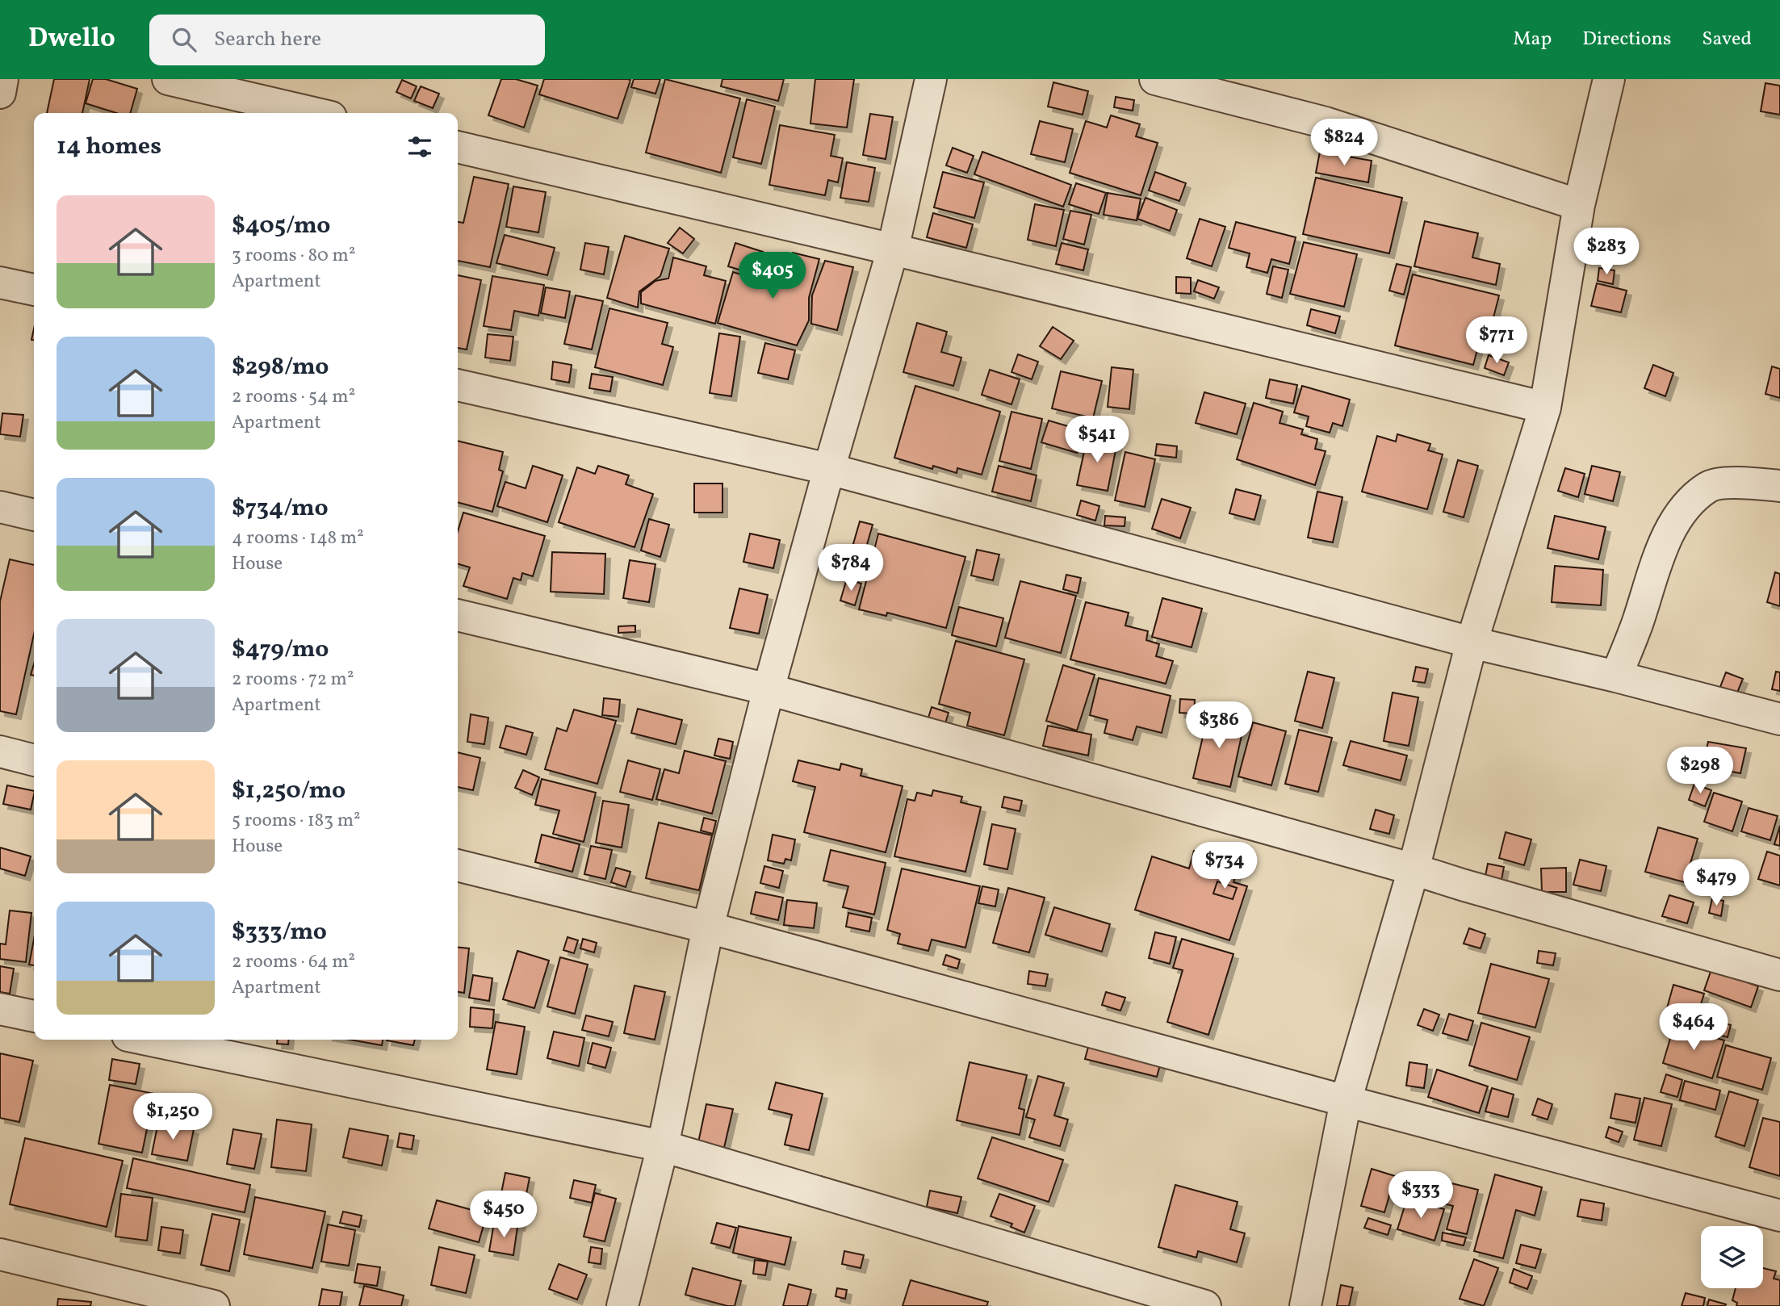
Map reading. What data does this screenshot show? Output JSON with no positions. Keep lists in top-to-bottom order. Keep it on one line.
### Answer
{"page":{"header":"Dwello","search":"Search here","nav":["Map","Directions","Saved"],"heading":"14 homes","price":["$824","$283","$405","$771","$541","$784","$386","$298","$734","$479","$464","$1,250","$333","$450"],"list":[{"name":"$405/mo","note":"3 rooms · 80 m² · Apartment"},{"name":"$298/mo","note":"2 rooms · 54 m² · Apartment"},{"name":"$734/mo","note":"4 rooms · 148 m² · House"},{"name":"$479/mo","note":"2 rooms · 72 m² · Apartment"},{"name":"$1,250/mo","note":"5 rooms · 183 m² · House"},{"name":"$333/mo","note":"2 rooms · 64 m² · Apartment"}]}}
